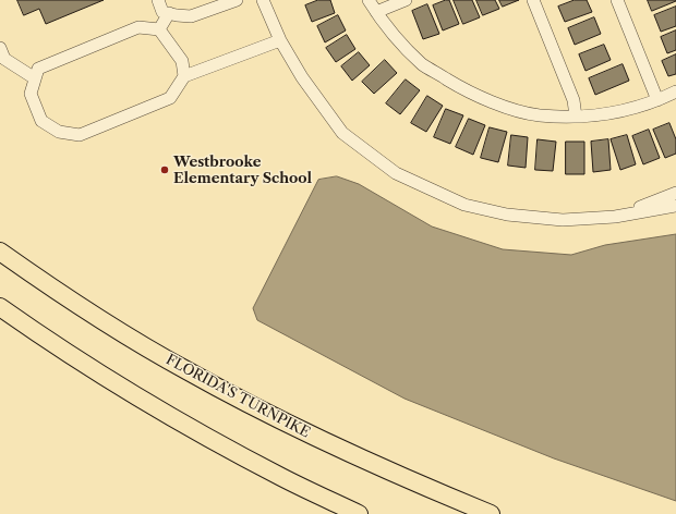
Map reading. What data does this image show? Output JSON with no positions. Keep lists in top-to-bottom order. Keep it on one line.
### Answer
{"streets":{"highway":["FLORIDA'S TURNPIKE"]},"places":["Westbrooke Elementary School"]}
